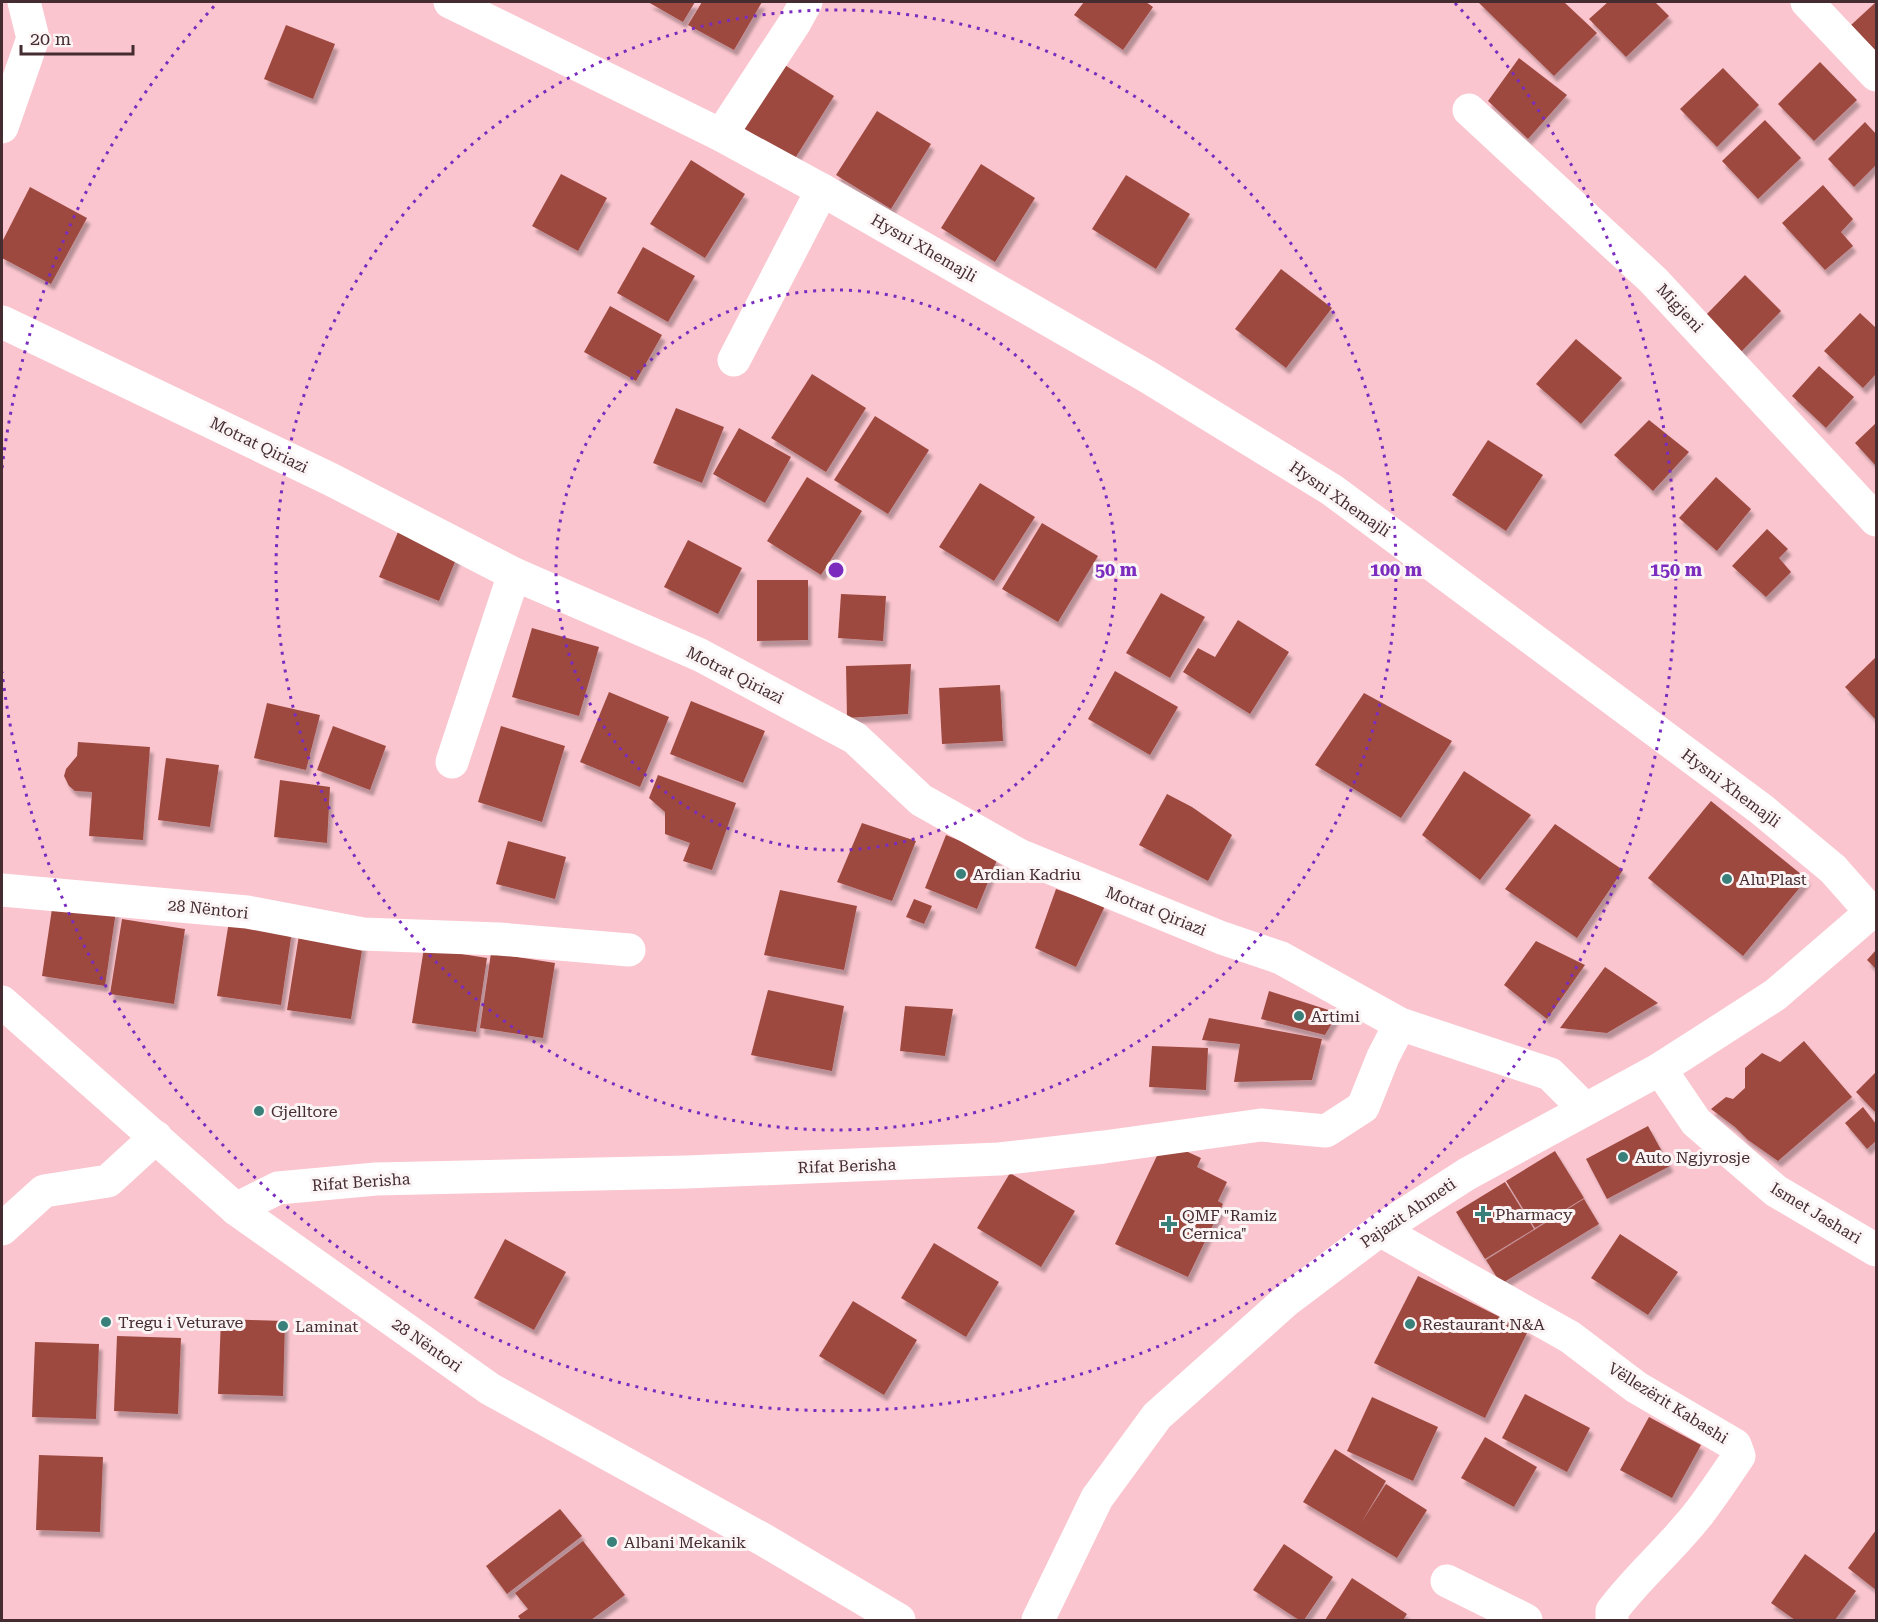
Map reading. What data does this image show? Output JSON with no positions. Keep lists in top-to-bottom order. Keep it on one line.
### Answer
{"streets":{"street":["Hysni Xhemajli","Migjeni","Motrat Qiriazi","28 Nëntori","Rifat Berisha","Pajazit Ahmeti","Ismet Jashari","Vëllezërit Kabashi"]},"crossings":[["Hysni Xhemajli","Pajazit Ahmeti"],["Motrat Qiriazi","Rifat Berisha"],["Motrat Qiriazi","Pajazit Ahmeti"],["28 Nëntori","Rifat Berisha"],["Pajazit Ahmeti","Ismet Jashari"],["Pajazit Ahmeti","Vëllezërit Kabashi"]],"places":{"other":["Ardian Kadriu","Alu Plast","Artimi","Gjelltore","Auto Ngjyrosje","Tregu i Veturave","Restaurant N&A","Laminat","Albani Mekanik"],"health":["Pharmacy","QMF \"Ramiz Cernica\""]},"scale_bar":"20 m","rings":["50 m","100 m","150 m"]}
